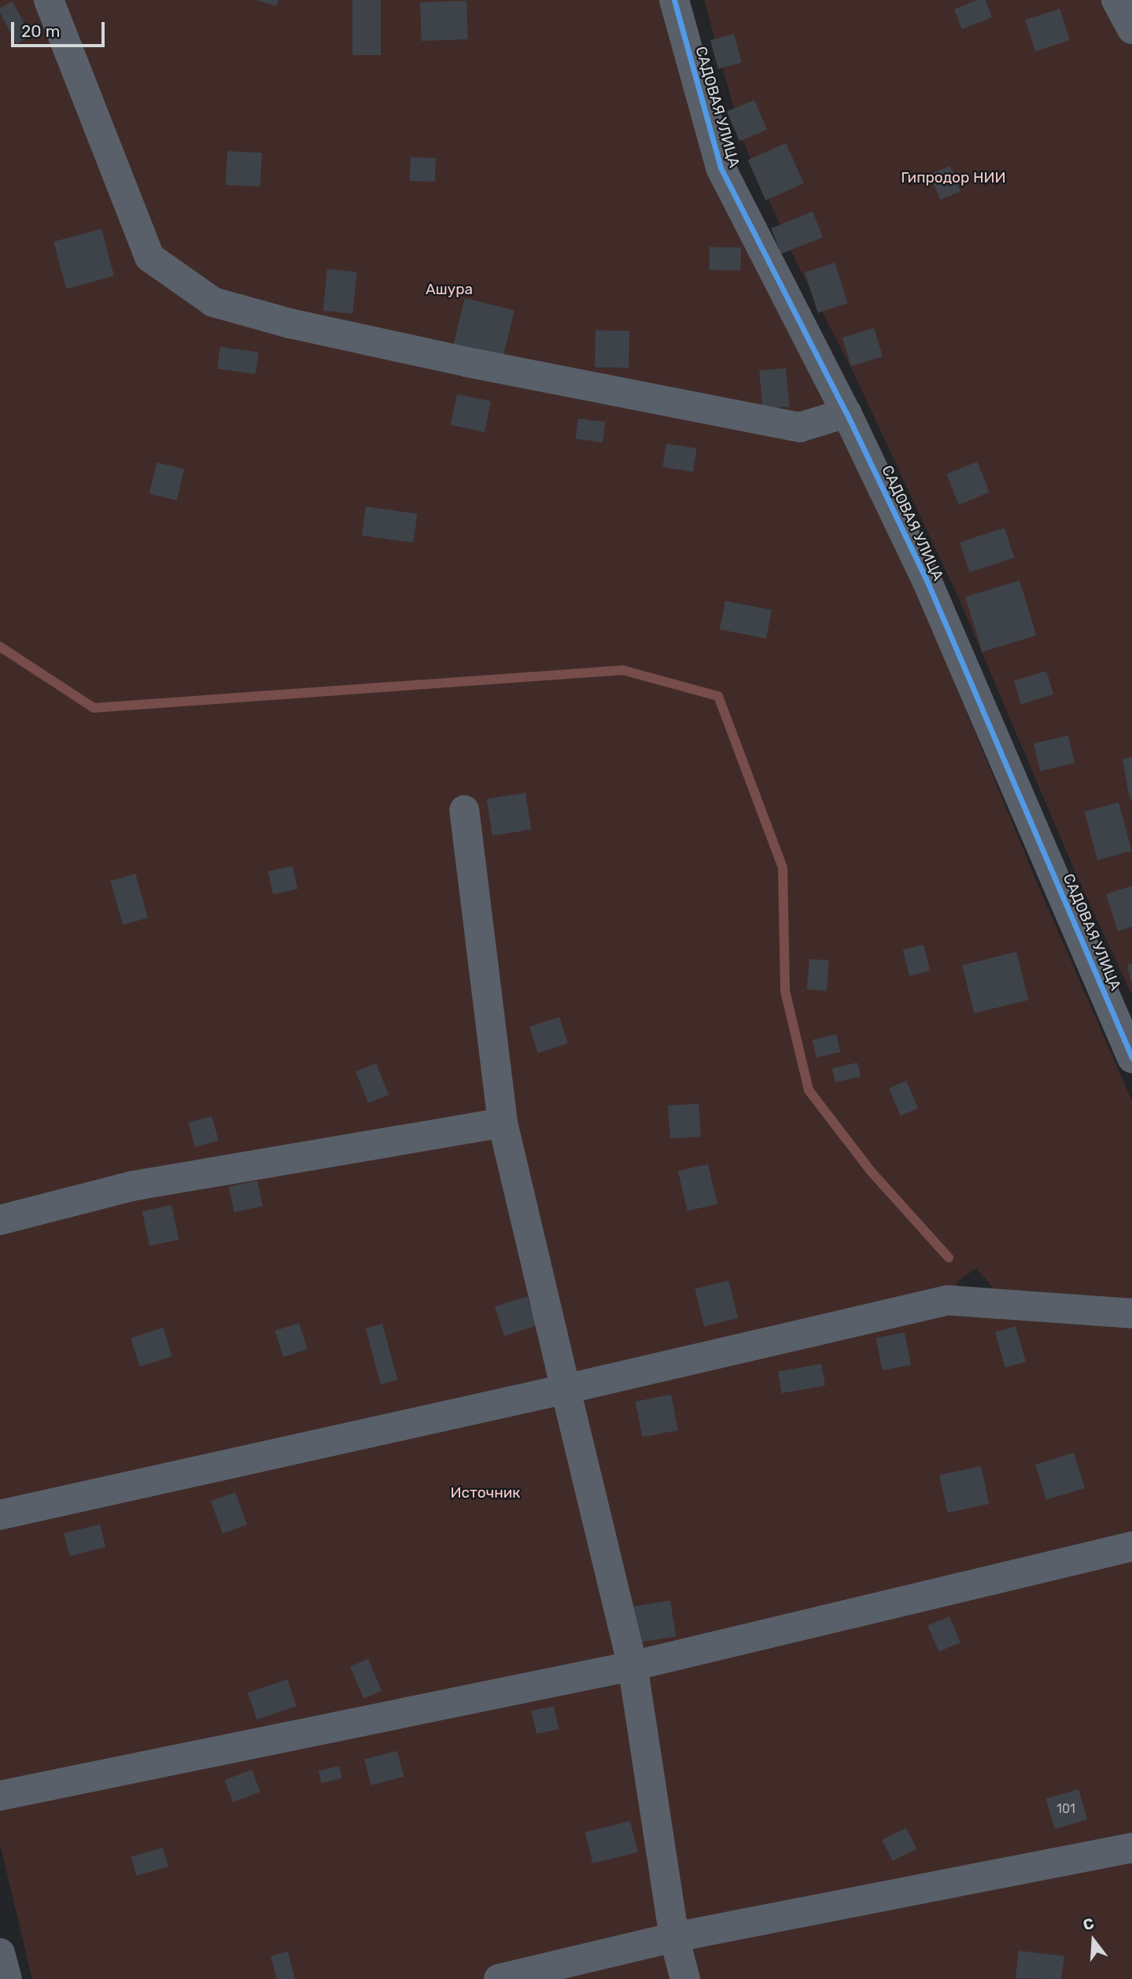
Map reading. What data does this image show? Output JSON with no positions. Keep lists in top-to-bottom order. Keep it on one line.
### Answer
{"streets":{"street":["САДОВАЯ УЛИЦА"]},"parks":["Гипродор НИИ","Ашура","Источник"],"house_numbers":["101"],"scale_bar":"20 m","north":"top"}
